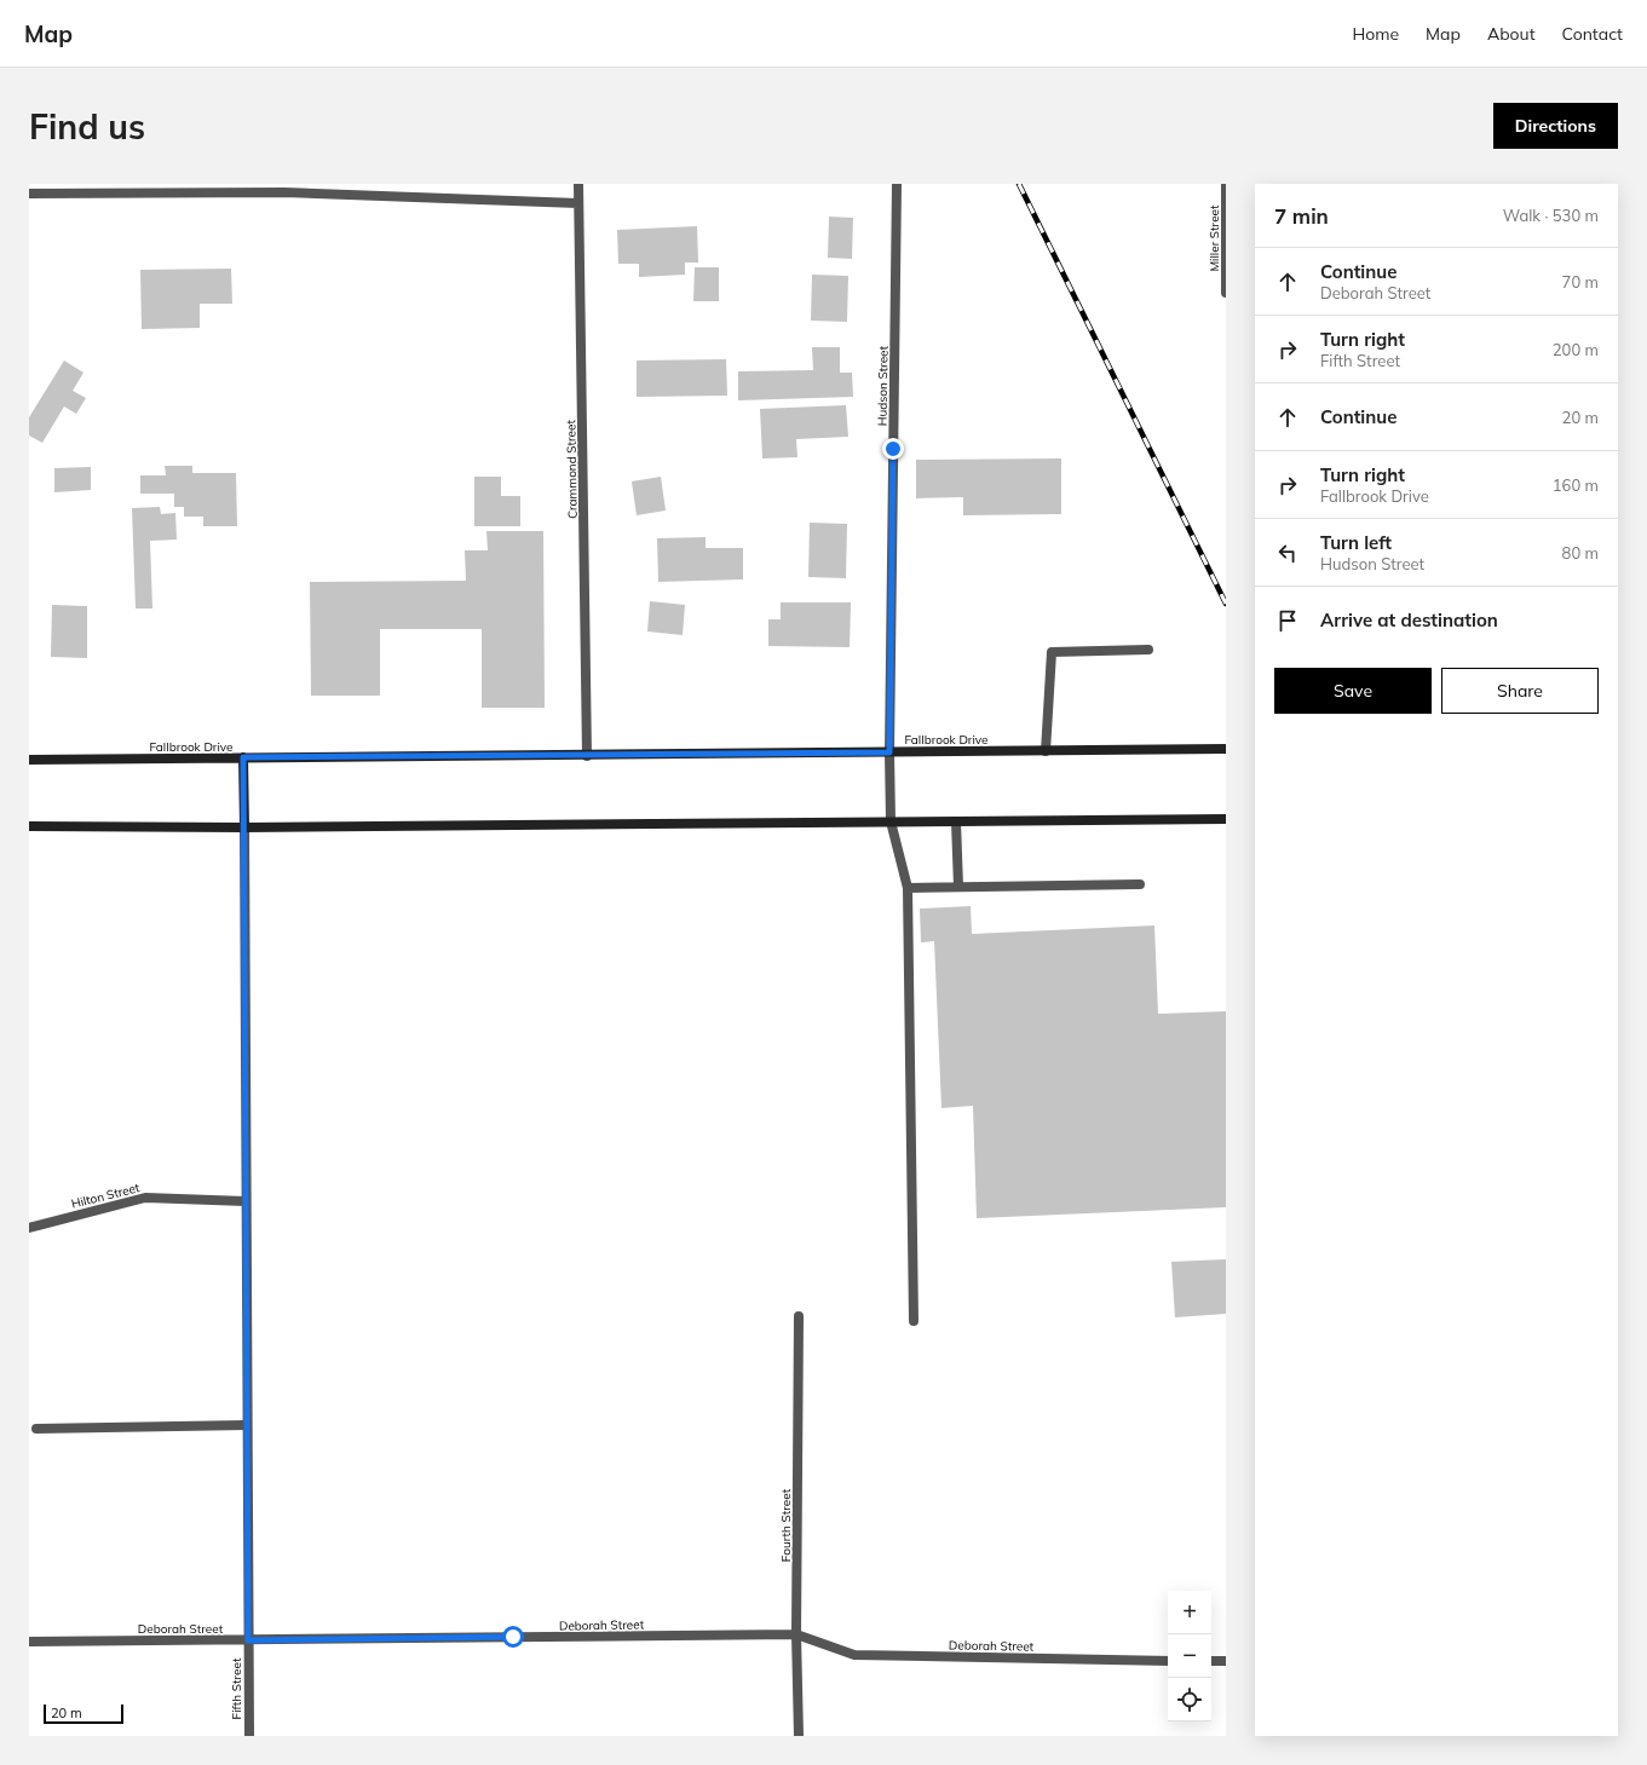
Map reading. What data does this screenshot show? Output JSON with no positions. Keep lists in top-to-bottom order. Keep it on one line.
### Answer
{"streets":{"main road":["Fallbrook Drive"],"street":["Miller Street","Hudson Street","Crammond Street","Hilton Street","Fourth Street","Deborah Street","Fifth Street"]},"crossings":[["Hudson Street","Fallbrook Drive"],["Crammond Street","Fallbrook Drive"],["Hilton Street","Fifth Street"],["Fourth Street","Deborah Street"],["Deborah Street","Fifth Street"]],"scale_bar":"20 m","page":{"header":"Map","nav":["Home","Map","About","Contact"],"buttons":["Directions",["Save","Share"]],"title":"Find us","heading":["7 min","Walk · 530 m"],"list":[["Continue","Deborah Street","70 m"],["Turn right","Fifth Street","200 m"],["Continue","20 m"],["Turn right","Fallbrook Drive","160 m"],["Turn left","Hudson Street","80 m"],"Arrive at destination"],"map_buttons":["+","−"],"scale":"20 m"}}
